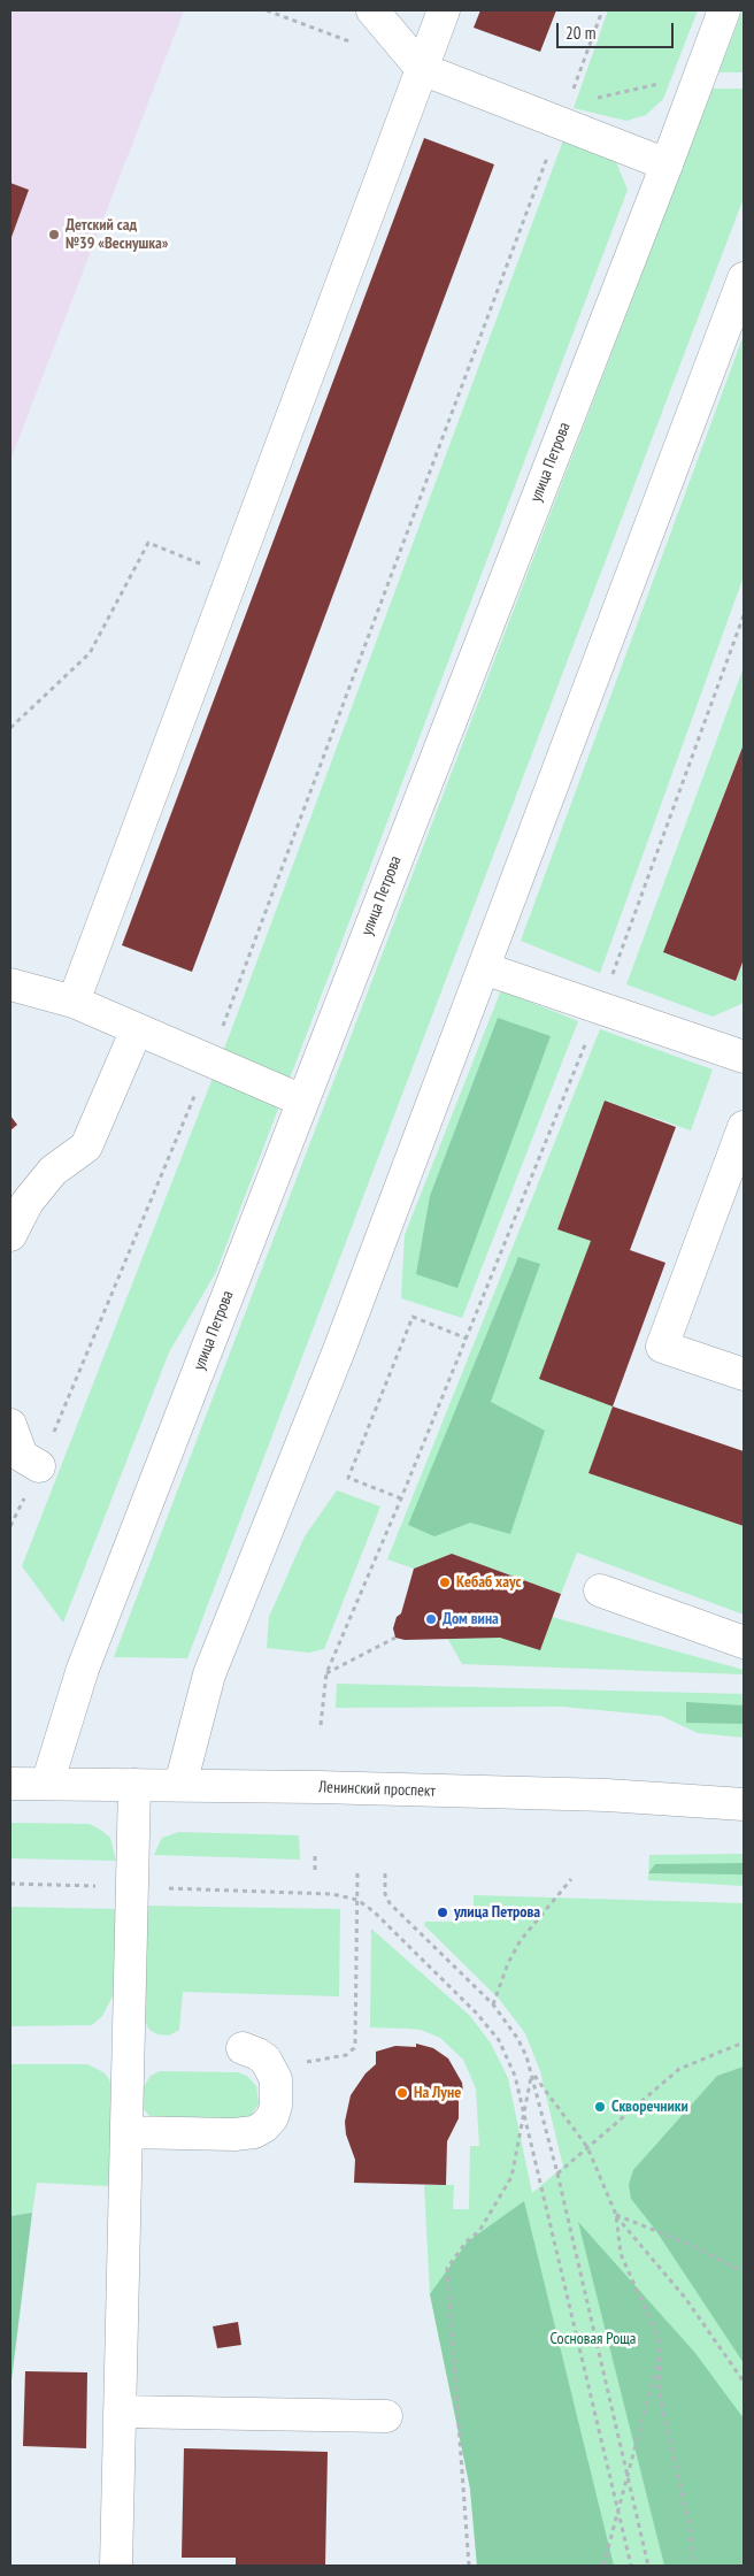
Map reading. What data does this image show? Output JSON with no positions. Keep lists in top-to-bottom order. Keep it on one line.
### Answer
{"streets":{"main road":["улица Петрова","Ленинский проспект"]},"crossings":[["улица Петрова","Ленинский проспект"]],"parks":["Сосновая Роща"],"places":["Детский сад №39 «Веснушка»","Кебаб хаус","Дом вина","улица Петрова","На Луне","Скворечники"],"scale_bar":"20 m"}
